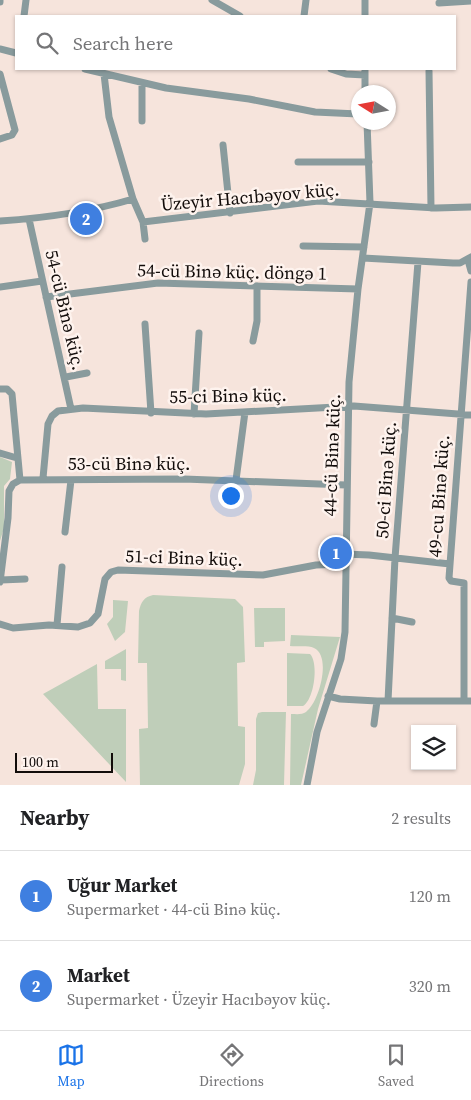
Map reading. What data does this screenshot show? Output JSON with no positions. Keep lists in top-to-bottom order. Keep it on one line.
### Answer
{"streets":{"street":["Üzeyir Hacıbəyov küç.","54-cü Binə küç. döngə 1","54-cü Binə küç.","55-ci Binə küç.","44-cü Binə küç.","53-cü Binə küç.","50-ci Binə küç.","49-cu Binə küç.","51-ci Binə küç."]},"crossings":[["Üzeyir Hacıbəyov küç.","44-cü Binə küç."],["54-cü Binə küç. döngə 1","54-cü Binə küç."],["54-cü Binə küç. döngə 1","44-cü Binə küç."],["54-cü Binə küç.","55-ci Binə küç."],["55-ci Binə küç.","44-cü Binə küç."],["55-ci Binə küç.","53-cü Binə küç."],["55-ci Binə küç.","50-ci Binə küç."],["55-ci Binə küç.","49-cu Binə küç."],["44-cü Binə küç.","53-cü Binə küç."],["44-cü Binə küç.","51-ci Binə küç."]],"scale_bar":"100 m","north":"left","page":{"search":"Search here","pins":["2","1"],"scale":"100 m","heading":["Nearby","2 results"],"list":[{"mark":"1","name":"Uğur Market","note":"Supermarket · 44-cü Binə küç.","value":"120 m"},{"mark":"2","name":"Market","note":"Supermarket · Üzeyir Hacıbəyov küç.","value":"320 m"}],"nav":["Map","Directions","Saved"]}}
